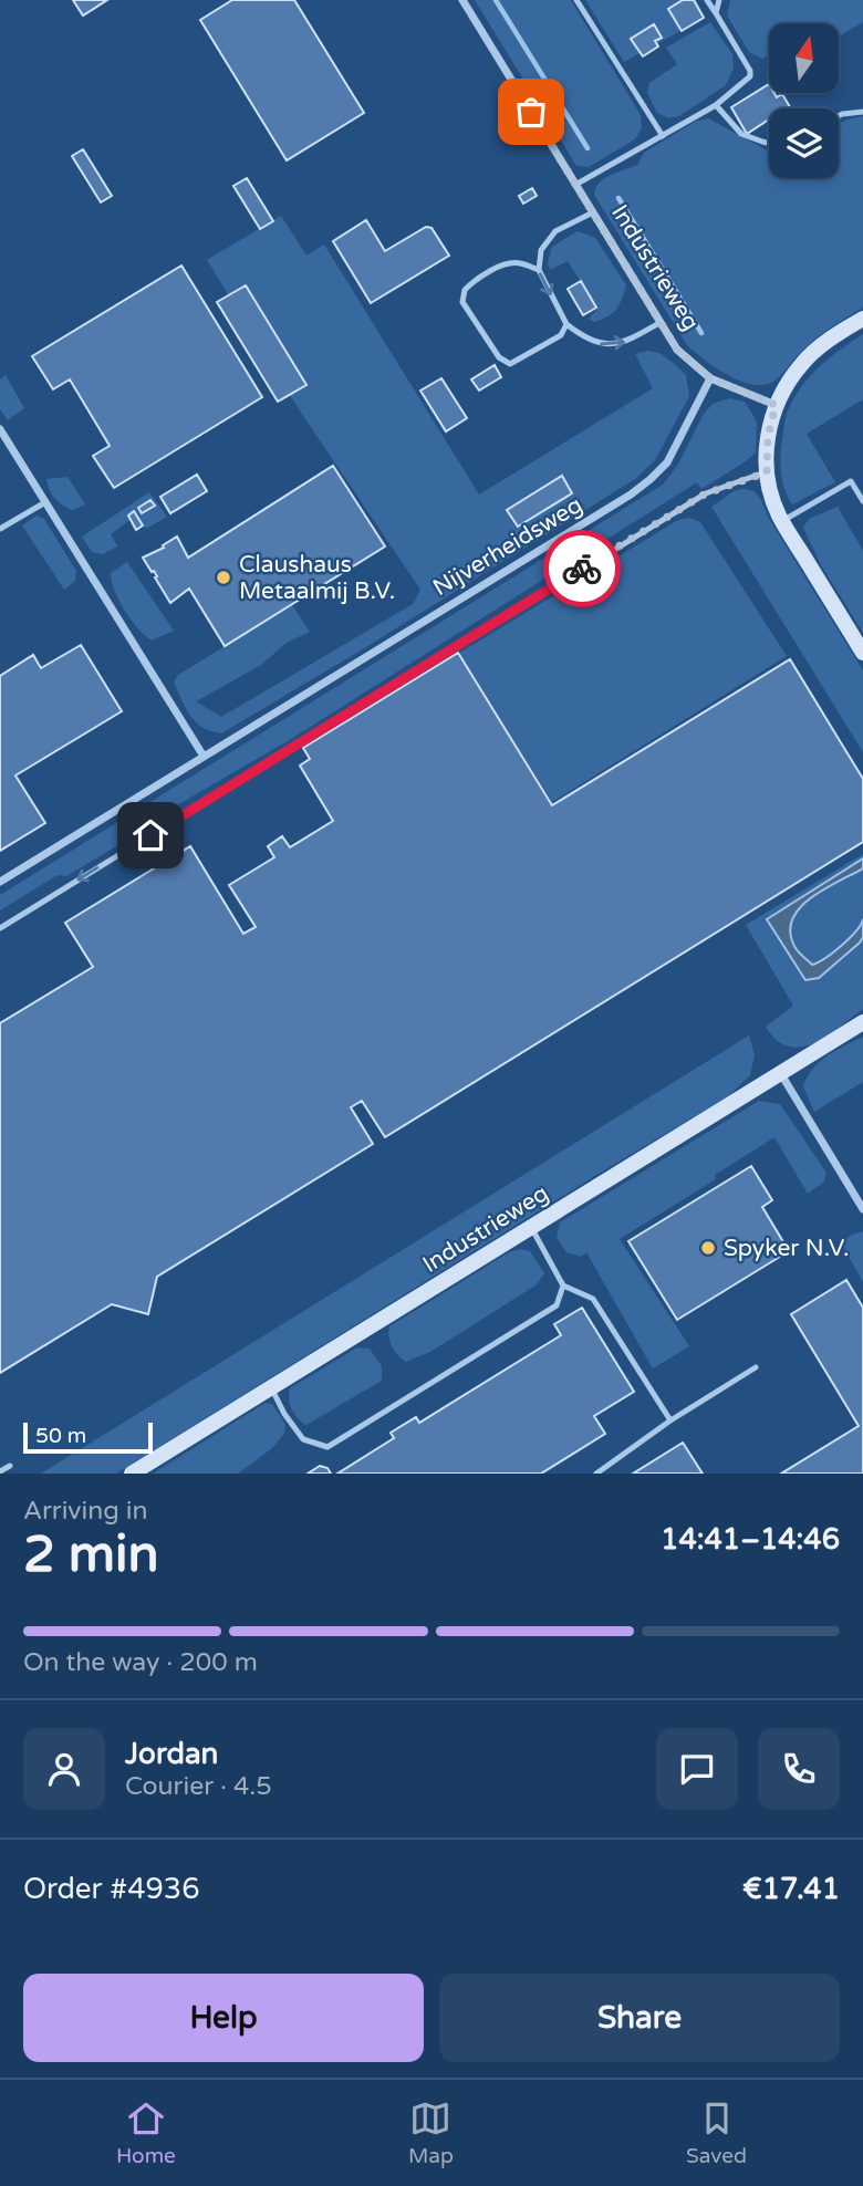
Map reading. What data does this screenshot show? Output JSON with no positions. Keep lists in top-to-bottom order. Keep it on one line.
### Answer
{"streets":{"street":["Industrieweg","Nijverheidsweg"]},"crossings":[["Industrieweg","Nijverheidsweg"]],"places":["Claushaus Metaalmij B.V.","Spyker N.V."],"scale_bar":"50 m","north":"top","page":{"scale":"50 m","heading":["2 min","Arriving in","14:41–14:46"],"panel":["Jordan","Courier · 4.5","Order #4936","€17.41"],"bar":"On the way · 200 m","buttons":["Help","Share"],"tabs":["Home","Map","Saved"]}}
